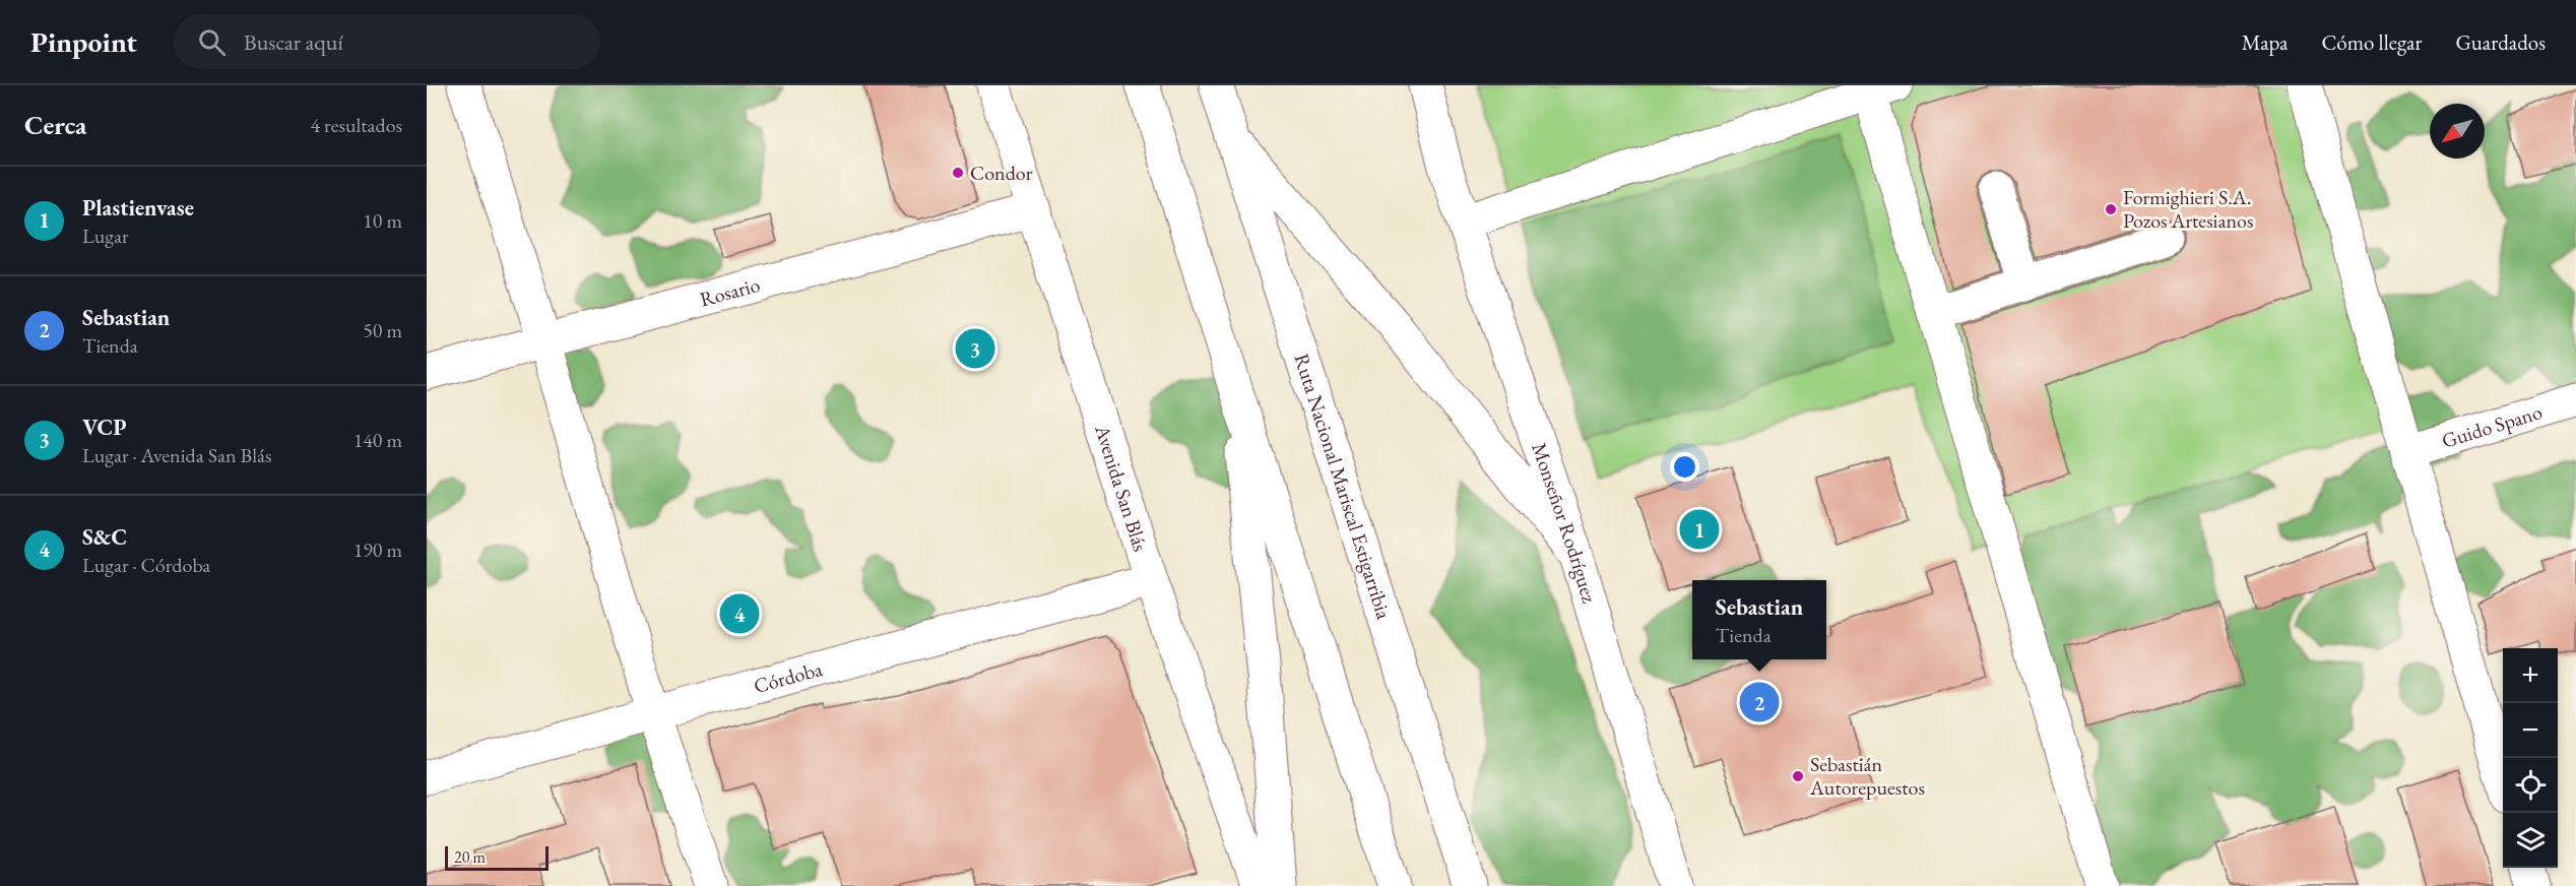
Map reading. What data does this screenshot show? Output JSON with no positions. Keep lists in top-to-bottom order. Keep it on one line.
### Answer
{"streets":{"main road":["Rosario","Guido Spano","Ruta Nacional Mariscal Estigarribia","Avenida San Blás","Monseñor Rodríguez","Córdoba"]},"crossings":[["Rosario","Avenida San Blás"],["Avenida San Blás","Córdoba"]],"places":["Condor","Formighieri S.A. Pozos Artesianos","Sebastián Autorepuestos"],"scale_bar":"20 m","north":"bottom left","page":{"header":"Pinpoint","search":"Buscar aquí","nav":["Mapa","Cómo llegar","Guardados"],"heading":["Cerca","4 resultados"],"list":[{"mark":"1","name":"Plastienvase","note":"Lugar","value":"10 m"},{"mark":"2","name":"Sebastian","note":"Tienda","value":"50 m"},{"mark":"3","name":"VCP","note":"Lugar · Avenida San Blás","value":"140 m"},{"mark":"4","name":"S&C","note":"Lugar · Córdoba","value":"190 m"}],"pins":["3","1","4","2"],"popup":["Sebastian","Tienda"],"map_buttons":["+","−"],"scale":"20 m"}}
